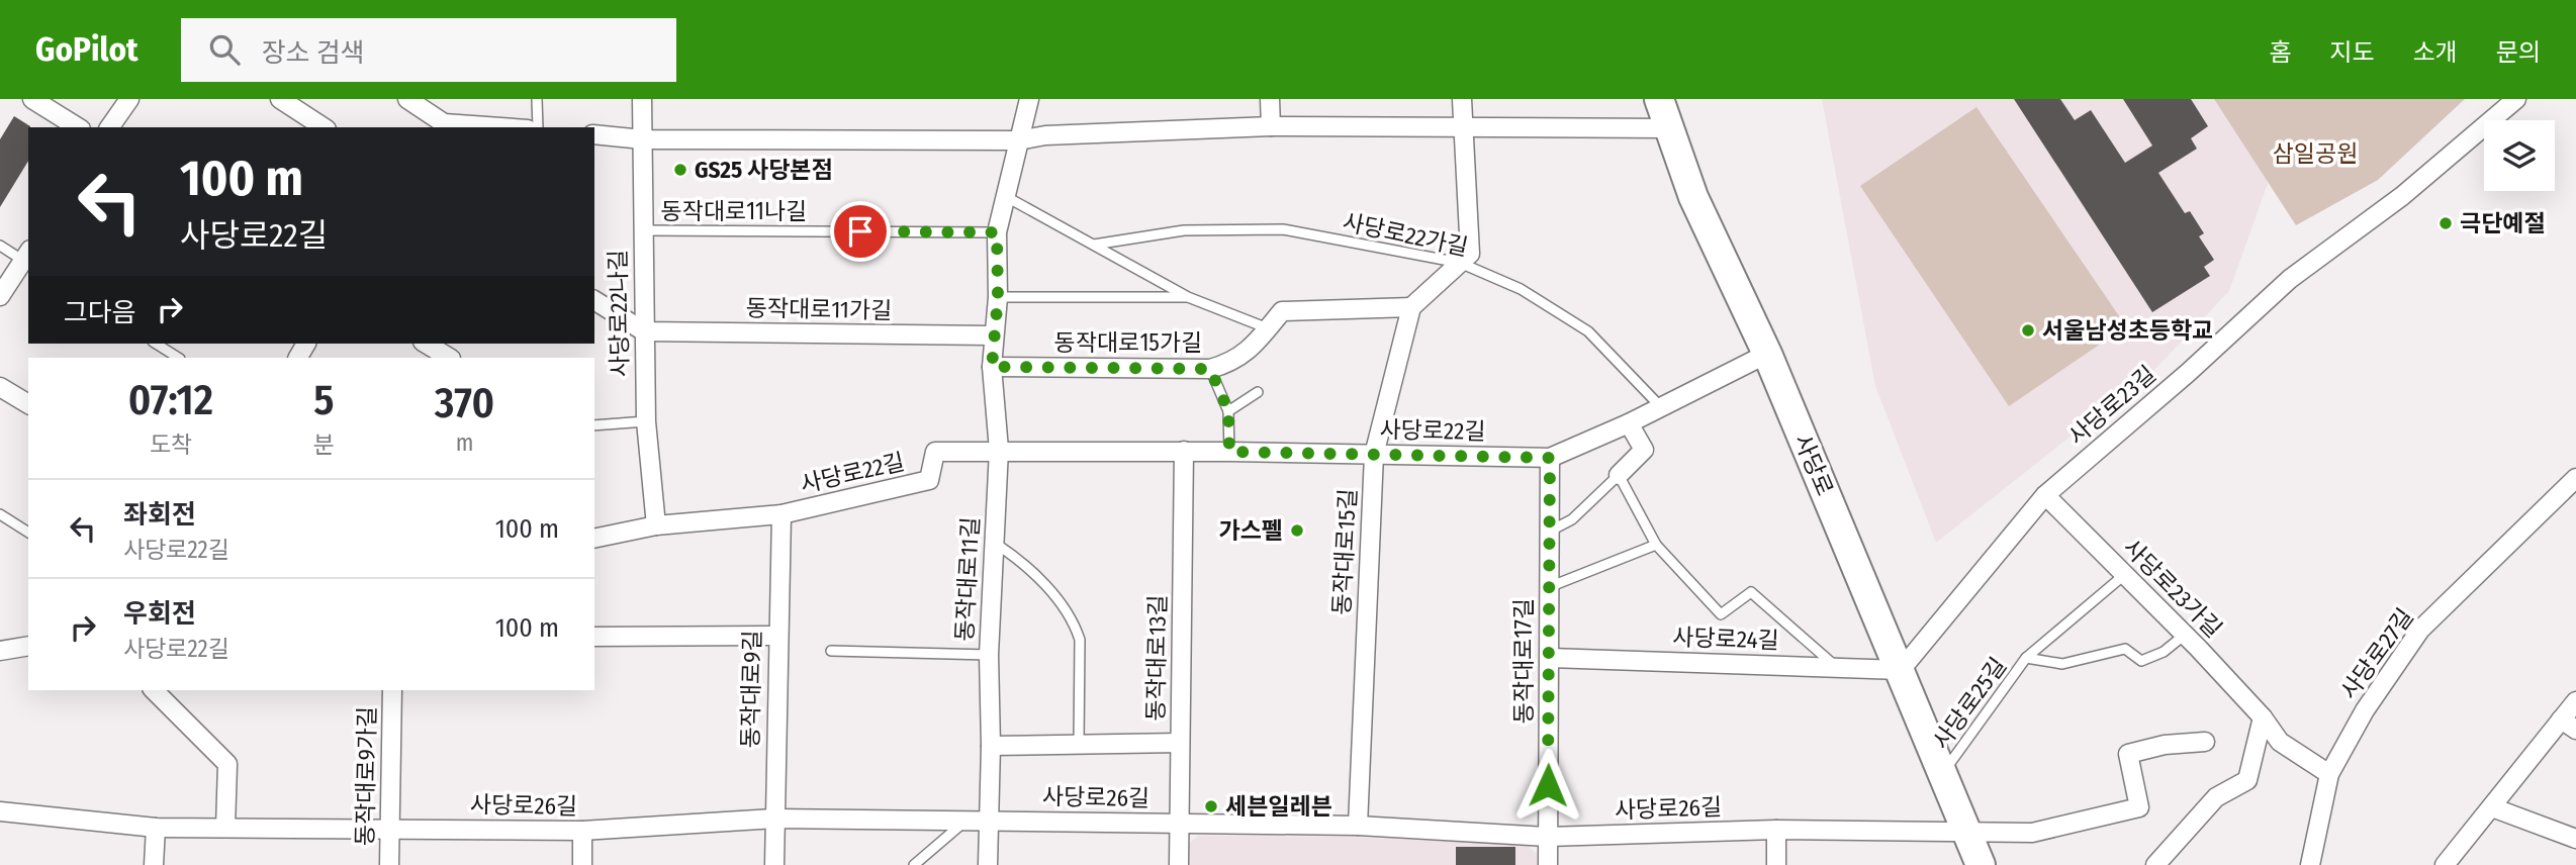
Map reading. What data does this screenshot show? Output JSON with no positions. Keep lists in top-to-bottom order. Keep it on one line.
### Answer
{"streets":{"main road":["사당로"],"street":["동작대로11가길","사당로22나길","동작대로15가길","사당로23길","사당로22길","동작대로15길","동작대로11길","사당로23가길","사당로24길","사당로27길","동작대로13길","동작대로17길","동작대로9길","동작대로9가길","사당로26길"],"lane":["동작대로11나길","사당로22가길","사당로25길"]},"crossings":[["동작대로11나길","사당로22나길"],["동작대로11나길","동작대로11길"],["사당로22가길","사당로22길"],["동작대로11가길","사당로22나길"],["동작대로11가길","동작대로11길"],["사당로22나길","사당로22길"],["동작대로15가길","동작대로15길"],["동작대로15가길","동작대로11길"],["사당로23길","사당로"],["사당로23길","사당로23가길"],["사당로23길","사당로24길"],["사당로22길","사당로"],["사당로22길","동작대로15길"],["사당로22길","동작대로11길"],["사당로22길","동작대로13길"],["사당로22길","동작대로17길"],["사당로22길","동작대로9길"],["사당로","사당로24길"],["사당로","사당로25길"],["사당로","사당로26길"],["동작대로15길","사당로26길"],["동작대로11길","사당로26길"],["사당로23가길","사당로27길"],["사당로23가길","사당로25길"],["사당로24길","동작대로17길"],["동작대로13길","사당로26길"],["동작대로17길","사당로26길"],["동작대로9길","사당로26길"],["동작대로9가길","사당로26길"]],"parks":["삼일공원"],"places":["GS25 사당본점","극단예절","서울남성초등학교","가스펠","세븐일레븐"],"page":{"header":"GoPilot","search":"장소 검색","nav":["홈","지도","소개","문의"],"turn":["100 m","사당로22길"],"then":"그다음","eta":["07:12","도착","5","분","370","m"],"list":[{"name":"좌회전","note":"사당로22길","value":"100 m"},{"name":"우회전","note":"사당로22길","value":"100 m"}]}}
